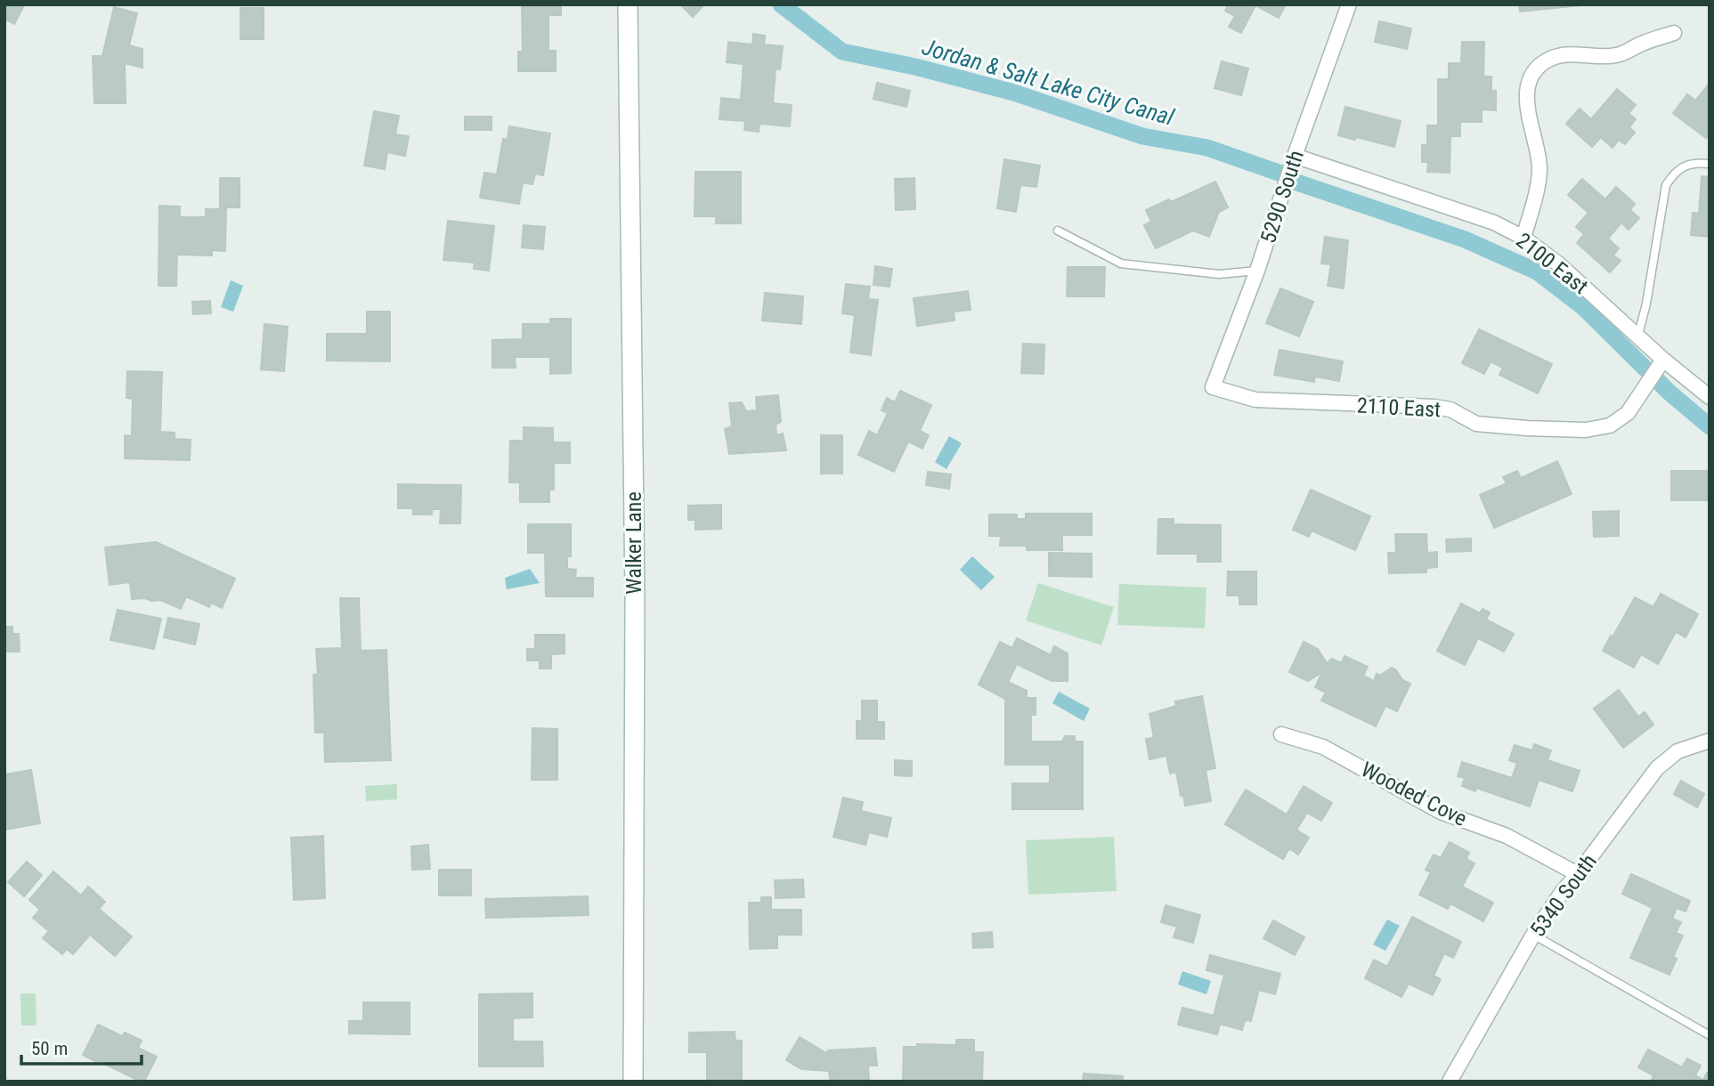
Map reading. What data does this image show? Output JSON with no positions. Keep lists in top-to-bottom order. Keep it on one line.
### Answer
{"streets":{"street":["5290 South","2100 East","2110 East","Walker Lane","Wooded Cove","5340 South"]},"crossings":[["5290 South","2100 East"],["5290 South","2110 East"],["2100 East","2110 East"],["Wooded Cove","5340 South"]],"water":["Jordan & Salt Lake City Canal"],"scale_bar":"50 m"}
